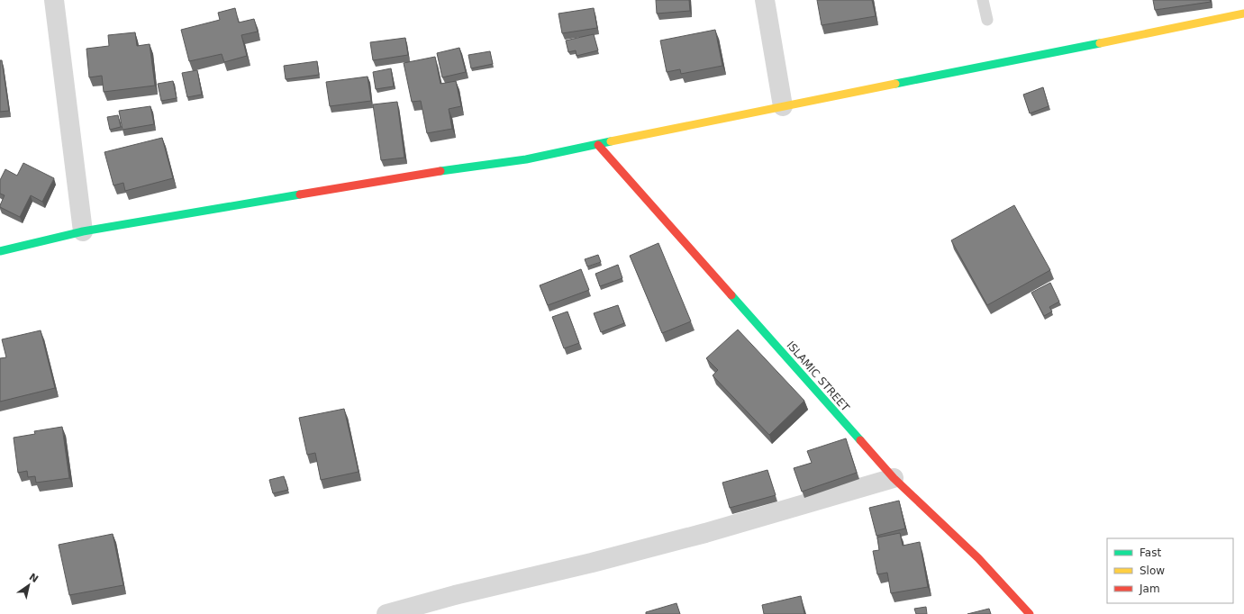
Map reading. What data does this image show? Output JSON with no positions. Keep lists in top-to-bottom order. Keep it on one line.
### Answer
{"streets":{"street":["ISLAMIC STREET"]},"legend":["Fast","Slow","Jam"],"north":"top right"}
